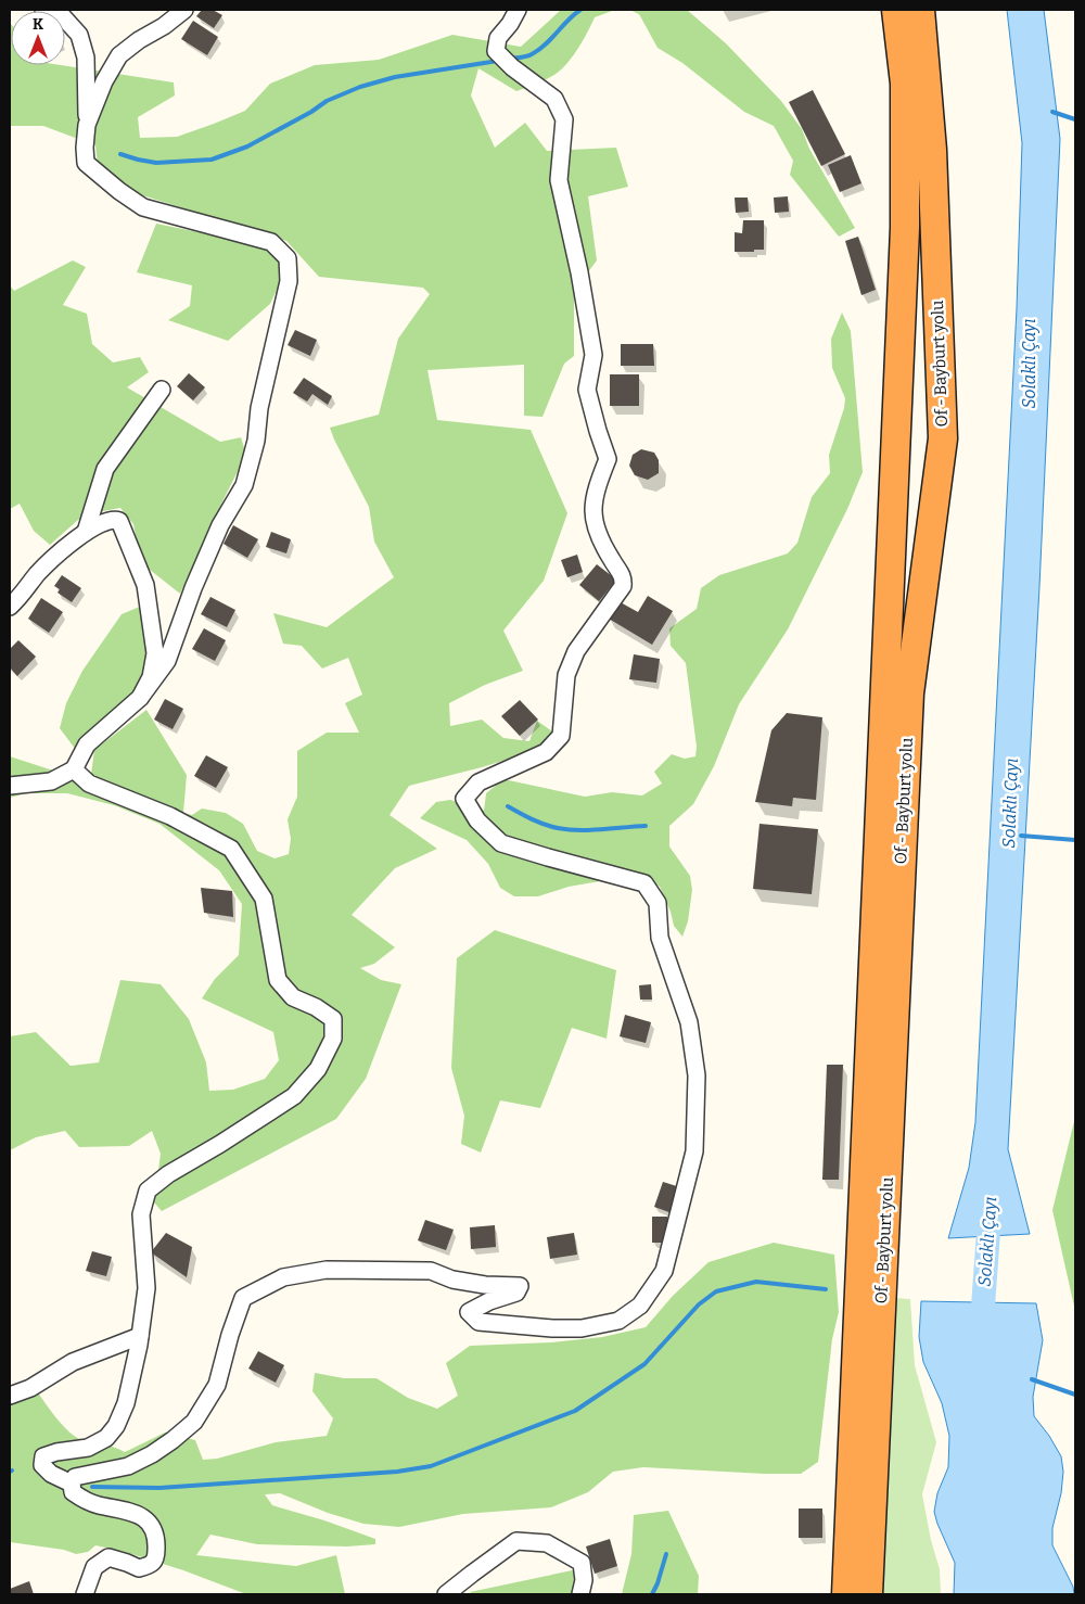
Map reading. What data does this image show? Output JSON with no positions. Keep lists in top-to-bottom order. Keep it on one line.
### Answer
{"streets":{"highway":["Of - Bayburt yolu"]},"water":["Solaklı Çayı"],"north":"top"}
